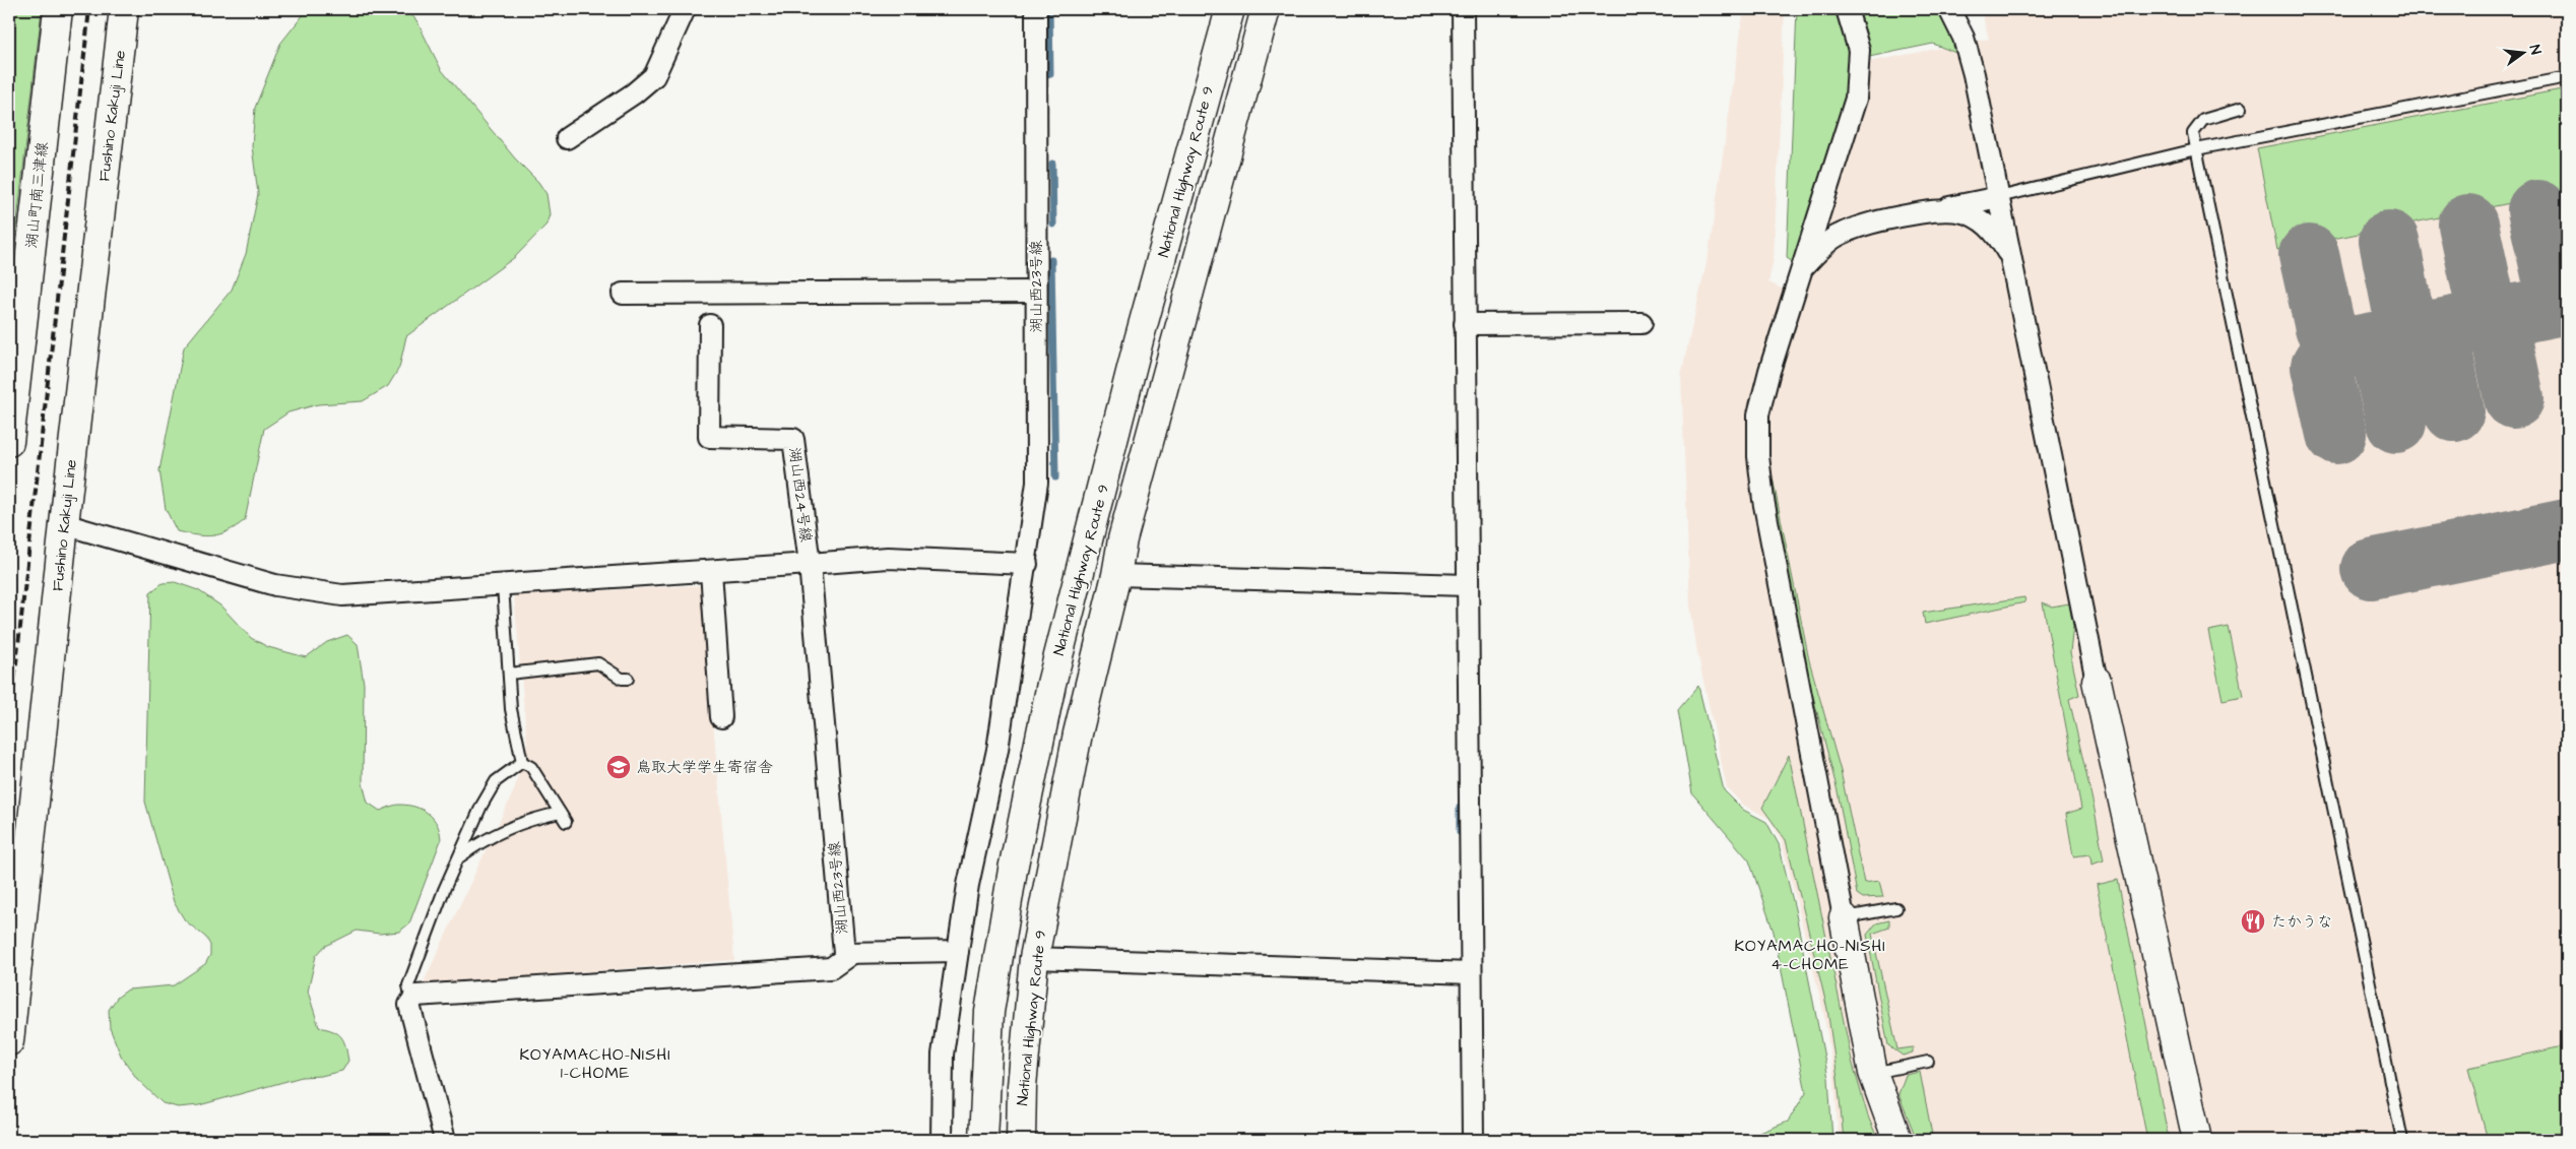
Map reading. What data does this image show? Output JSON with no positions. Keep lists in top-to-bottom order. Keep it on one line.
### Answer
{"streets":{"main road":["Fushino Kakuji Line","National Highway Route 9","湖山町南三津線"],"street":["湖山西23号線","湖山西24号線"]},"crossings":[["湖山西23号線","湖山西24号線"]],"districts":["KOYAMACHO-NISHI 4-CHOME","KOYAMACHO-NISHI 1-CHOME"],"places":{"school or university":["鳥取大学学生寄宿舎"],"restaurant":["たかうな"]},"north":"right"}
